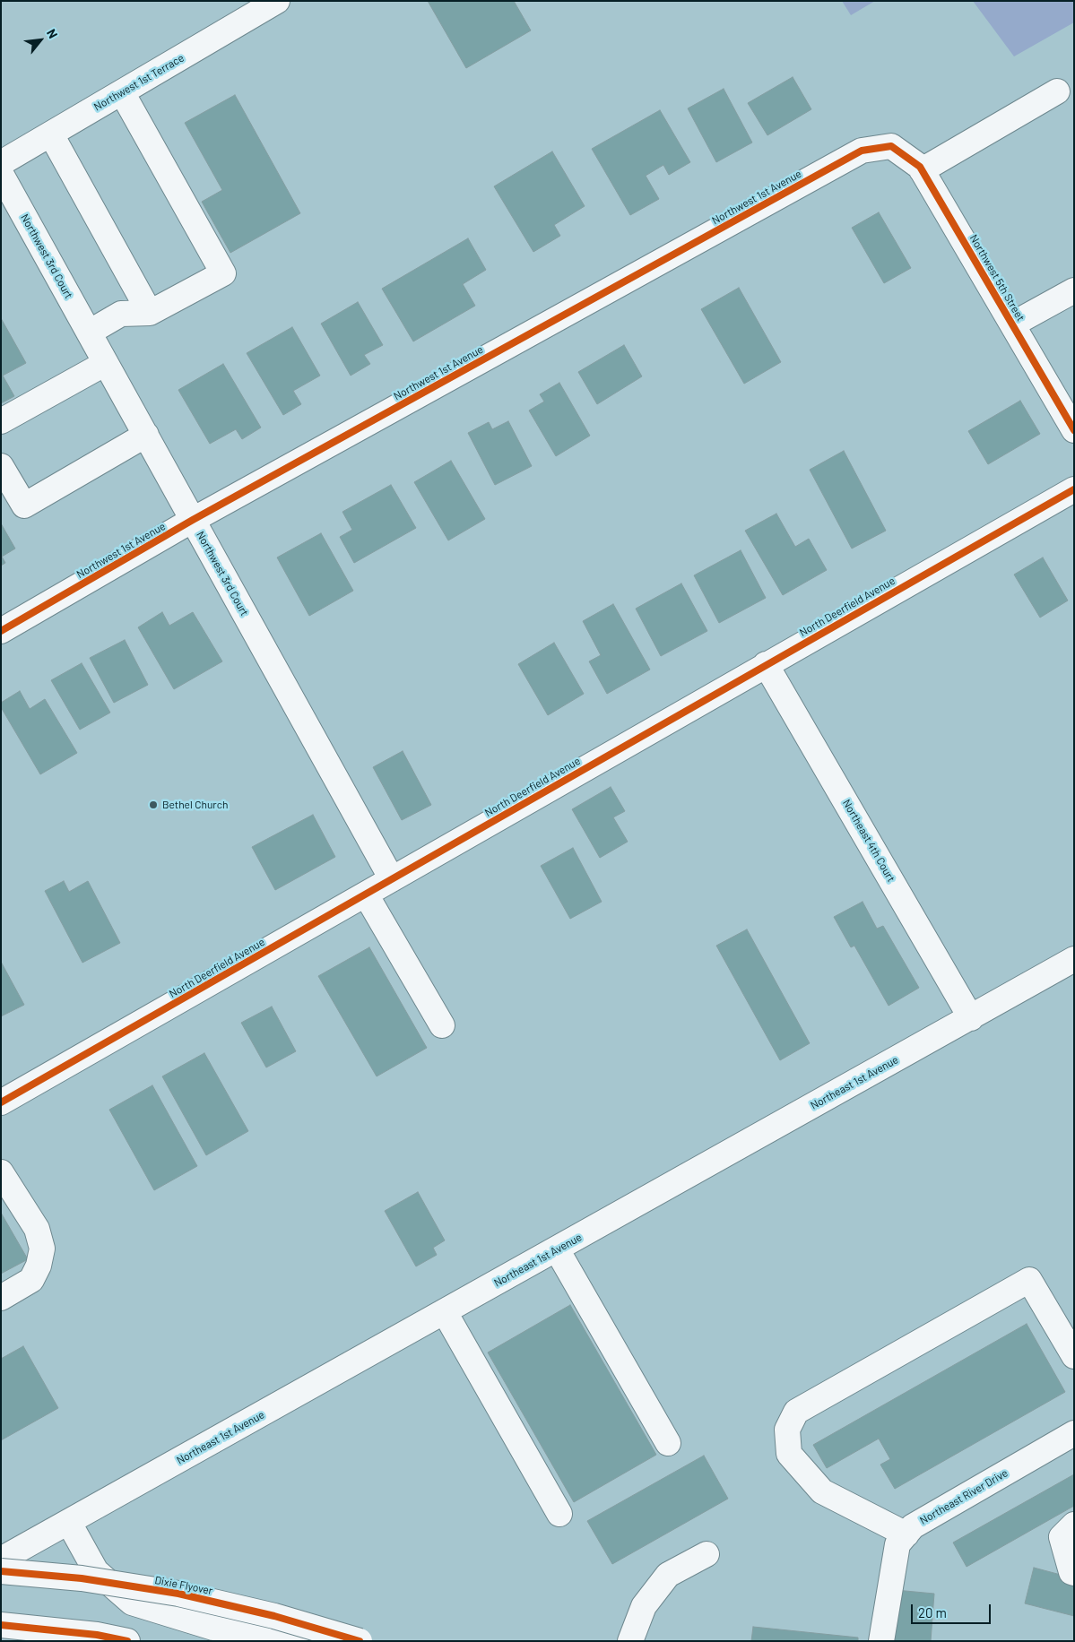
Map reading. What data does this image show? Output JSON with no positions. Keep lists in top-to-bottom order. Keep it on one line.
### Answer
{"streets":{"street":["Northwest 1st Terrace","Northwest 1st Avenue","Northwest 3rd Court","Northwest 5th Street","North Deerfield Avenue","Northeast 4th Court","Northeast 1st Avenue","Northeast River Drive","Dixie Flyover"]},"crossings":[["Northwest 1st Avenue","Northwest 3rd Court"],["Northwest 1st Avenue","Northwest 5th Street"],["Northwest 3rd Court","North Deerfield Avenue"],["North Deerfield Avenue","Northeast 4th Court"],["Northeast 4th Court","Northeast 1st Avenue"]],"places":["Bethel Church"],"scale_bar":"20 m","north":"top right"}
